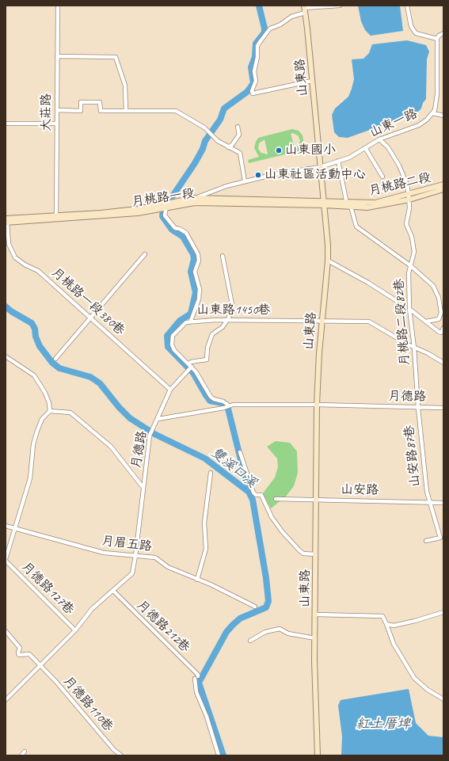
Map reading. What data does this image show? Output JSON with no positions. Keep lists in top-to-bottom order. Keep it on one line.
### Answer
{"streets":{"street":["山東路","大莊路","山東一路","月桃路二段","月桃路一段","月桃路一段380巷","山東路1450巷","月桃路二段82巷","月德路","山安路87巷","山安路","月眉五路","月德路127巷","月德路212巷","月德路110巷"]},"crossings":[["山東路","山東一路"],["山東路","月桃路二段"],["山東路","月桃路一段"],["山東路","山東路1450巷"],["山東路","月德路"],["山東路","山安路"],["大莊路","月桃路一段"],["山東一路","月桃路一段"],["月桃路二段","月桃路一段"],["月桃路二段","月桃路二段82巷"],["月桃路一段","月桃路一段380巷"],["山東路1450巷","月桃路二段82巷"],["山東路1450巷","月德路"],["月桃路二段82巷","月德路"],["月桃路二段82巷","山安路87巷"],["月德路","山安路87巷"],["月德路","月眉五路"],["月德路","月德路127巷"],["月德路","月德路212巷"],["月德路","月德路110巷"],["山安路87巷","山安路"]],"water":["雙溪口溪","紅土厝埤"],"places":["山東國小","山東社區活動中心"]}
